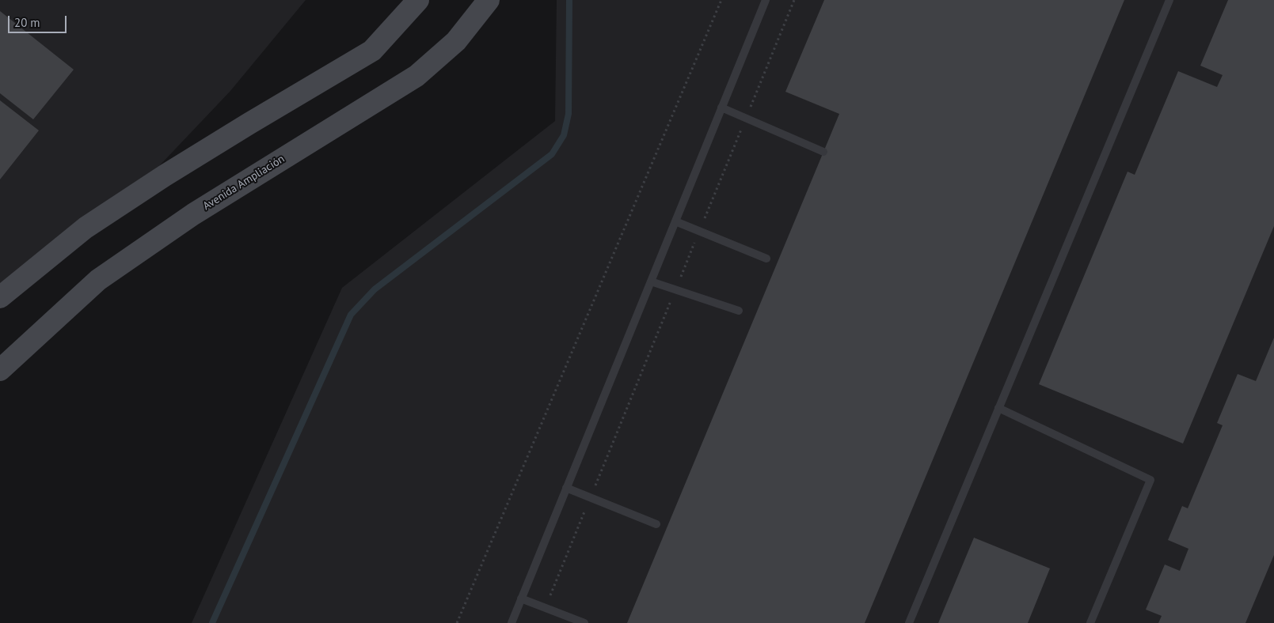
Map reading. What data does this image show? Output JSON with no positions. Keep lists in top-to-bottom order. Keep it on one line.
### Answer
{"streets":{"street":["Avenida Ampliación"]},"scale_bar":"20 m"}
